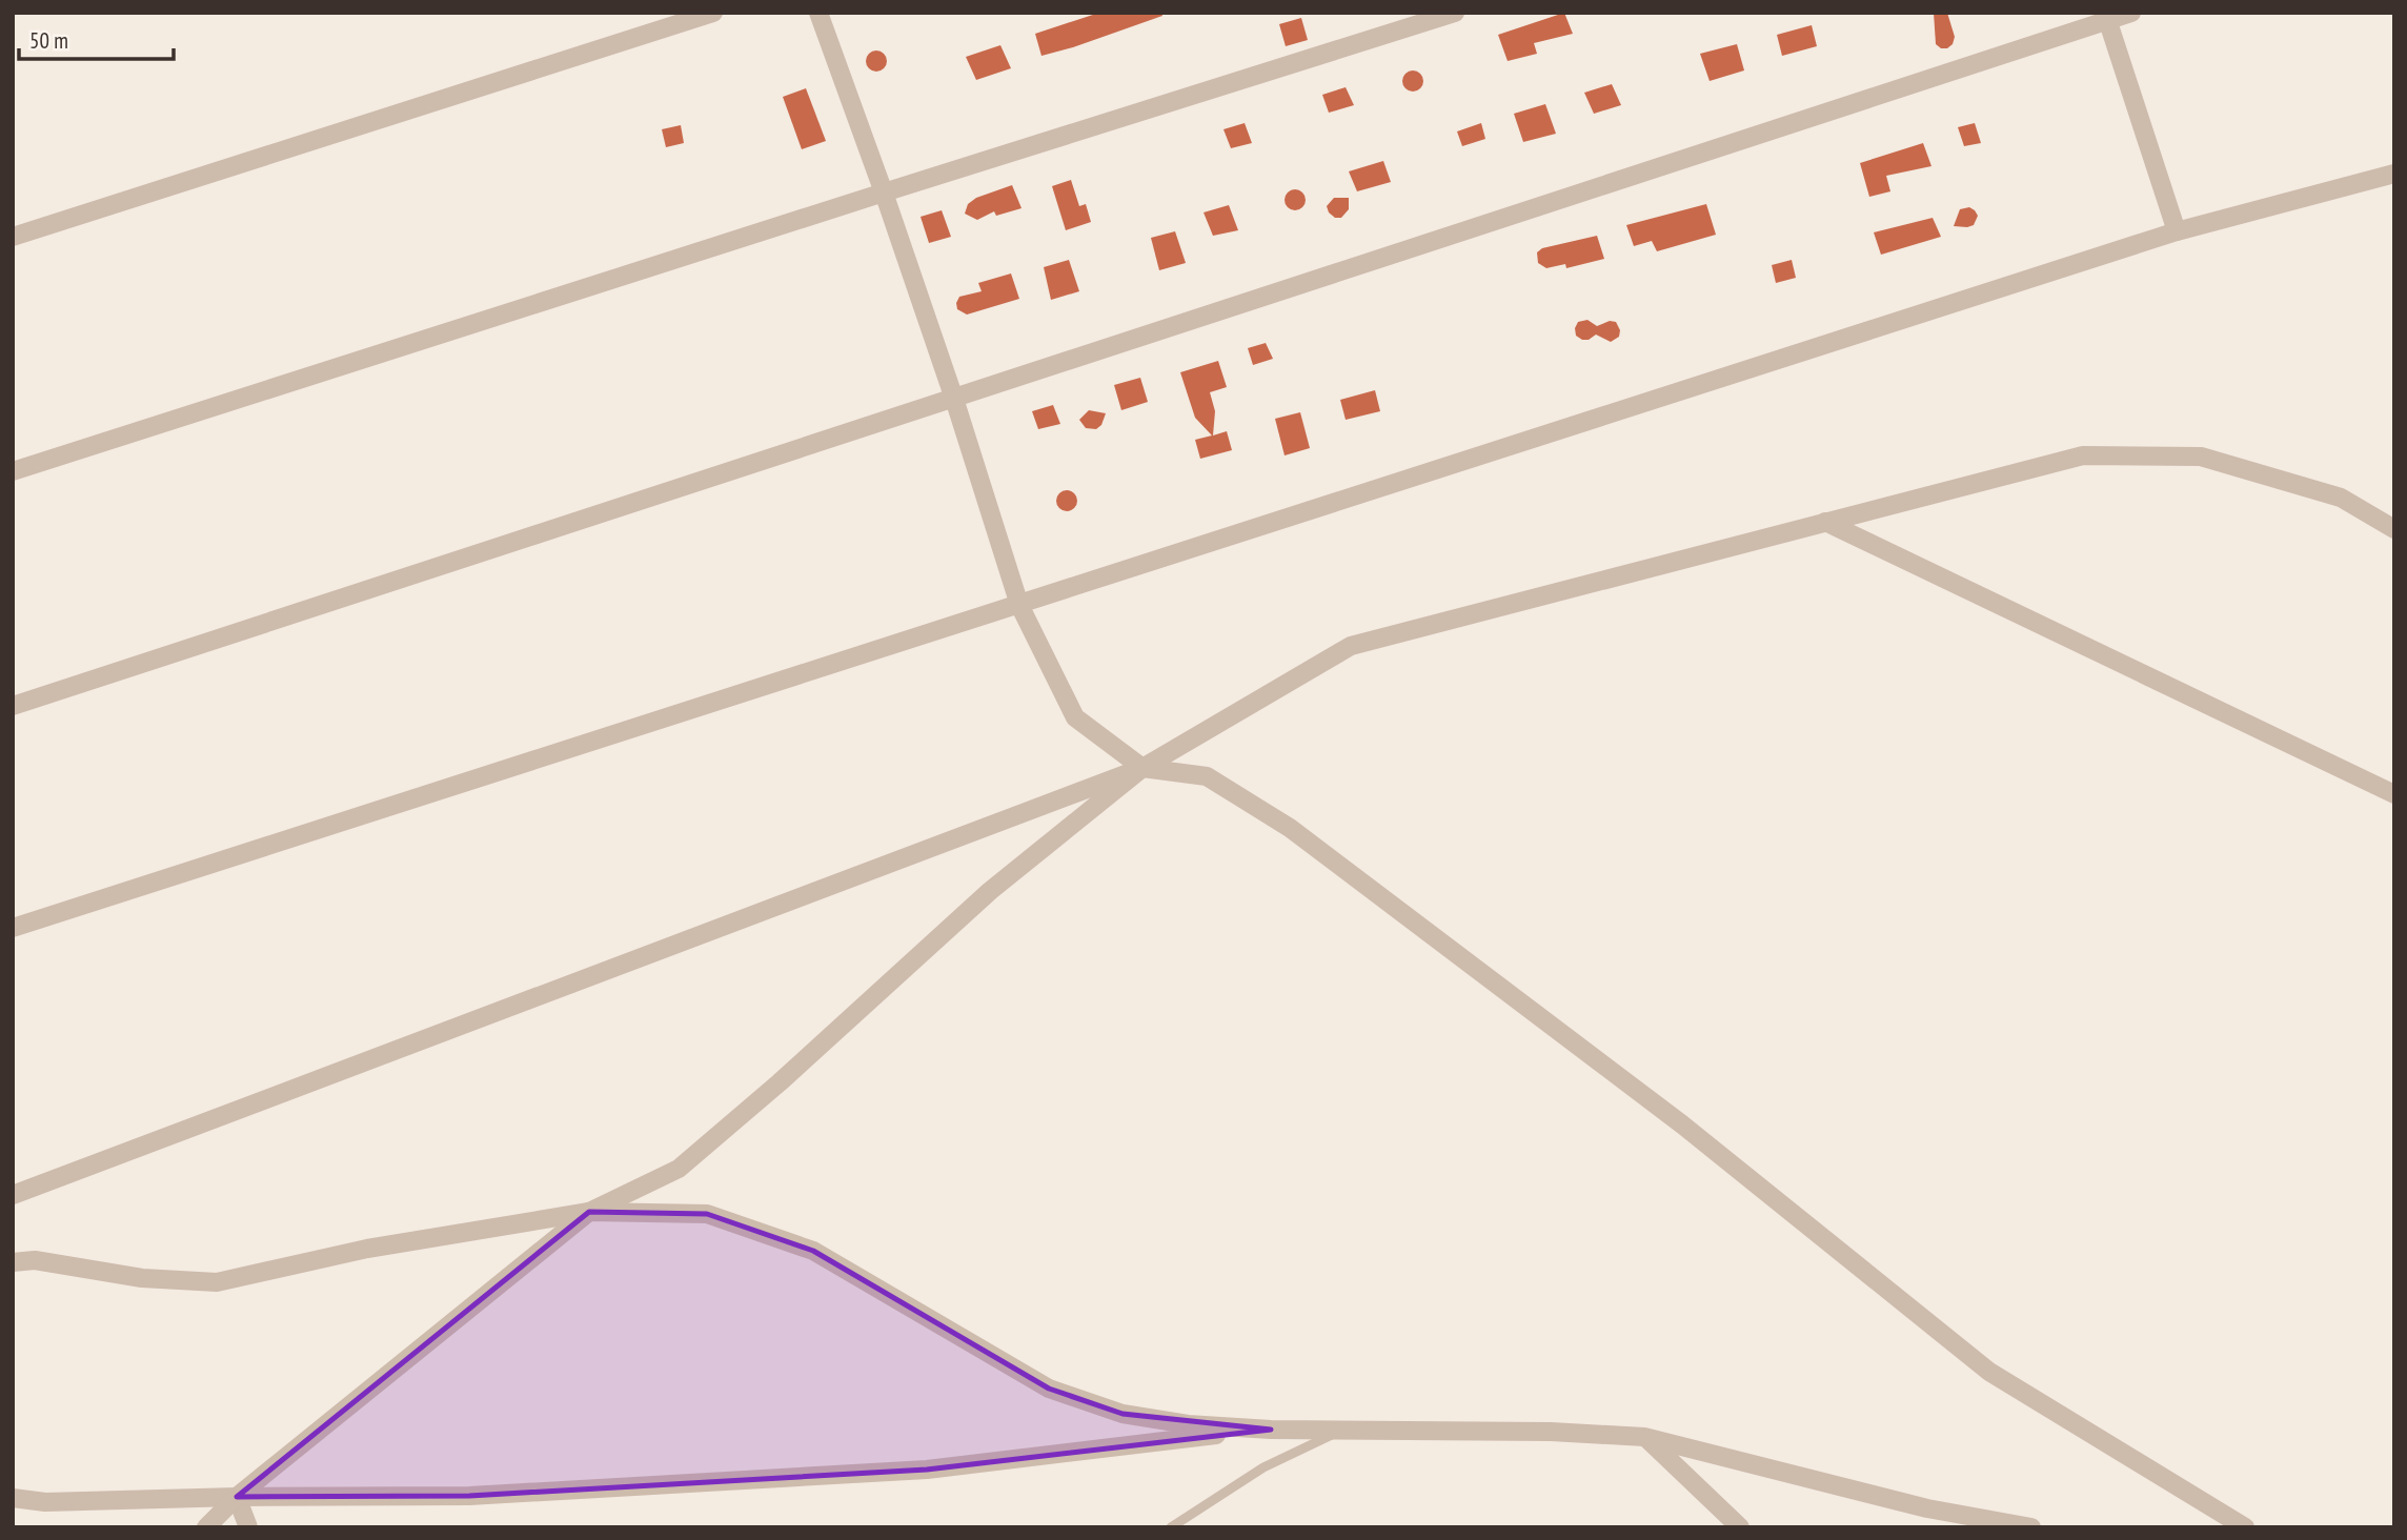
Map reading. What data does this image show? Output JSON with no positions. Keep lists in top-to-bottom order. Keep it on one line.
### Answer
{"scale_bar":"50 m"}
